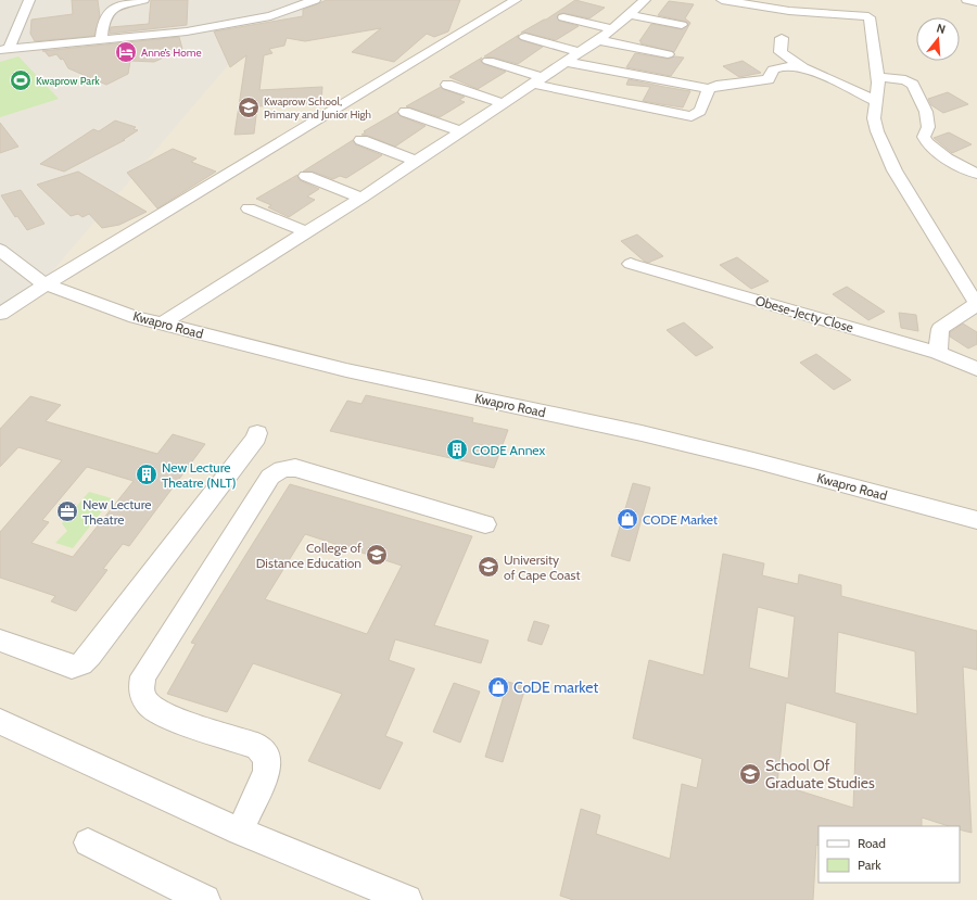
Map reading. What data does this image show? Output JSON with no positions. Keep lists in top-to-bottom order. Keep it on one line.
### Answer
{"streets":{"street":["Obese-Jecty Close","Kwapro Road"]},"places":{"hotel":["Anne’s Home"],"sports":["Kwaprow Park"],"school or university":["Kwaprow School, Primary and Junior High","College of Distance Education","University of Cape Coast","School Of Graduate Studies"],"building":["CODE Annex","New Lecture Theatre (NLT)"],"office":["New Lecture Theatre"],"shop":["CODE Market","CoDE market"]},"legend":["Road","Park"],"north":"top"}
